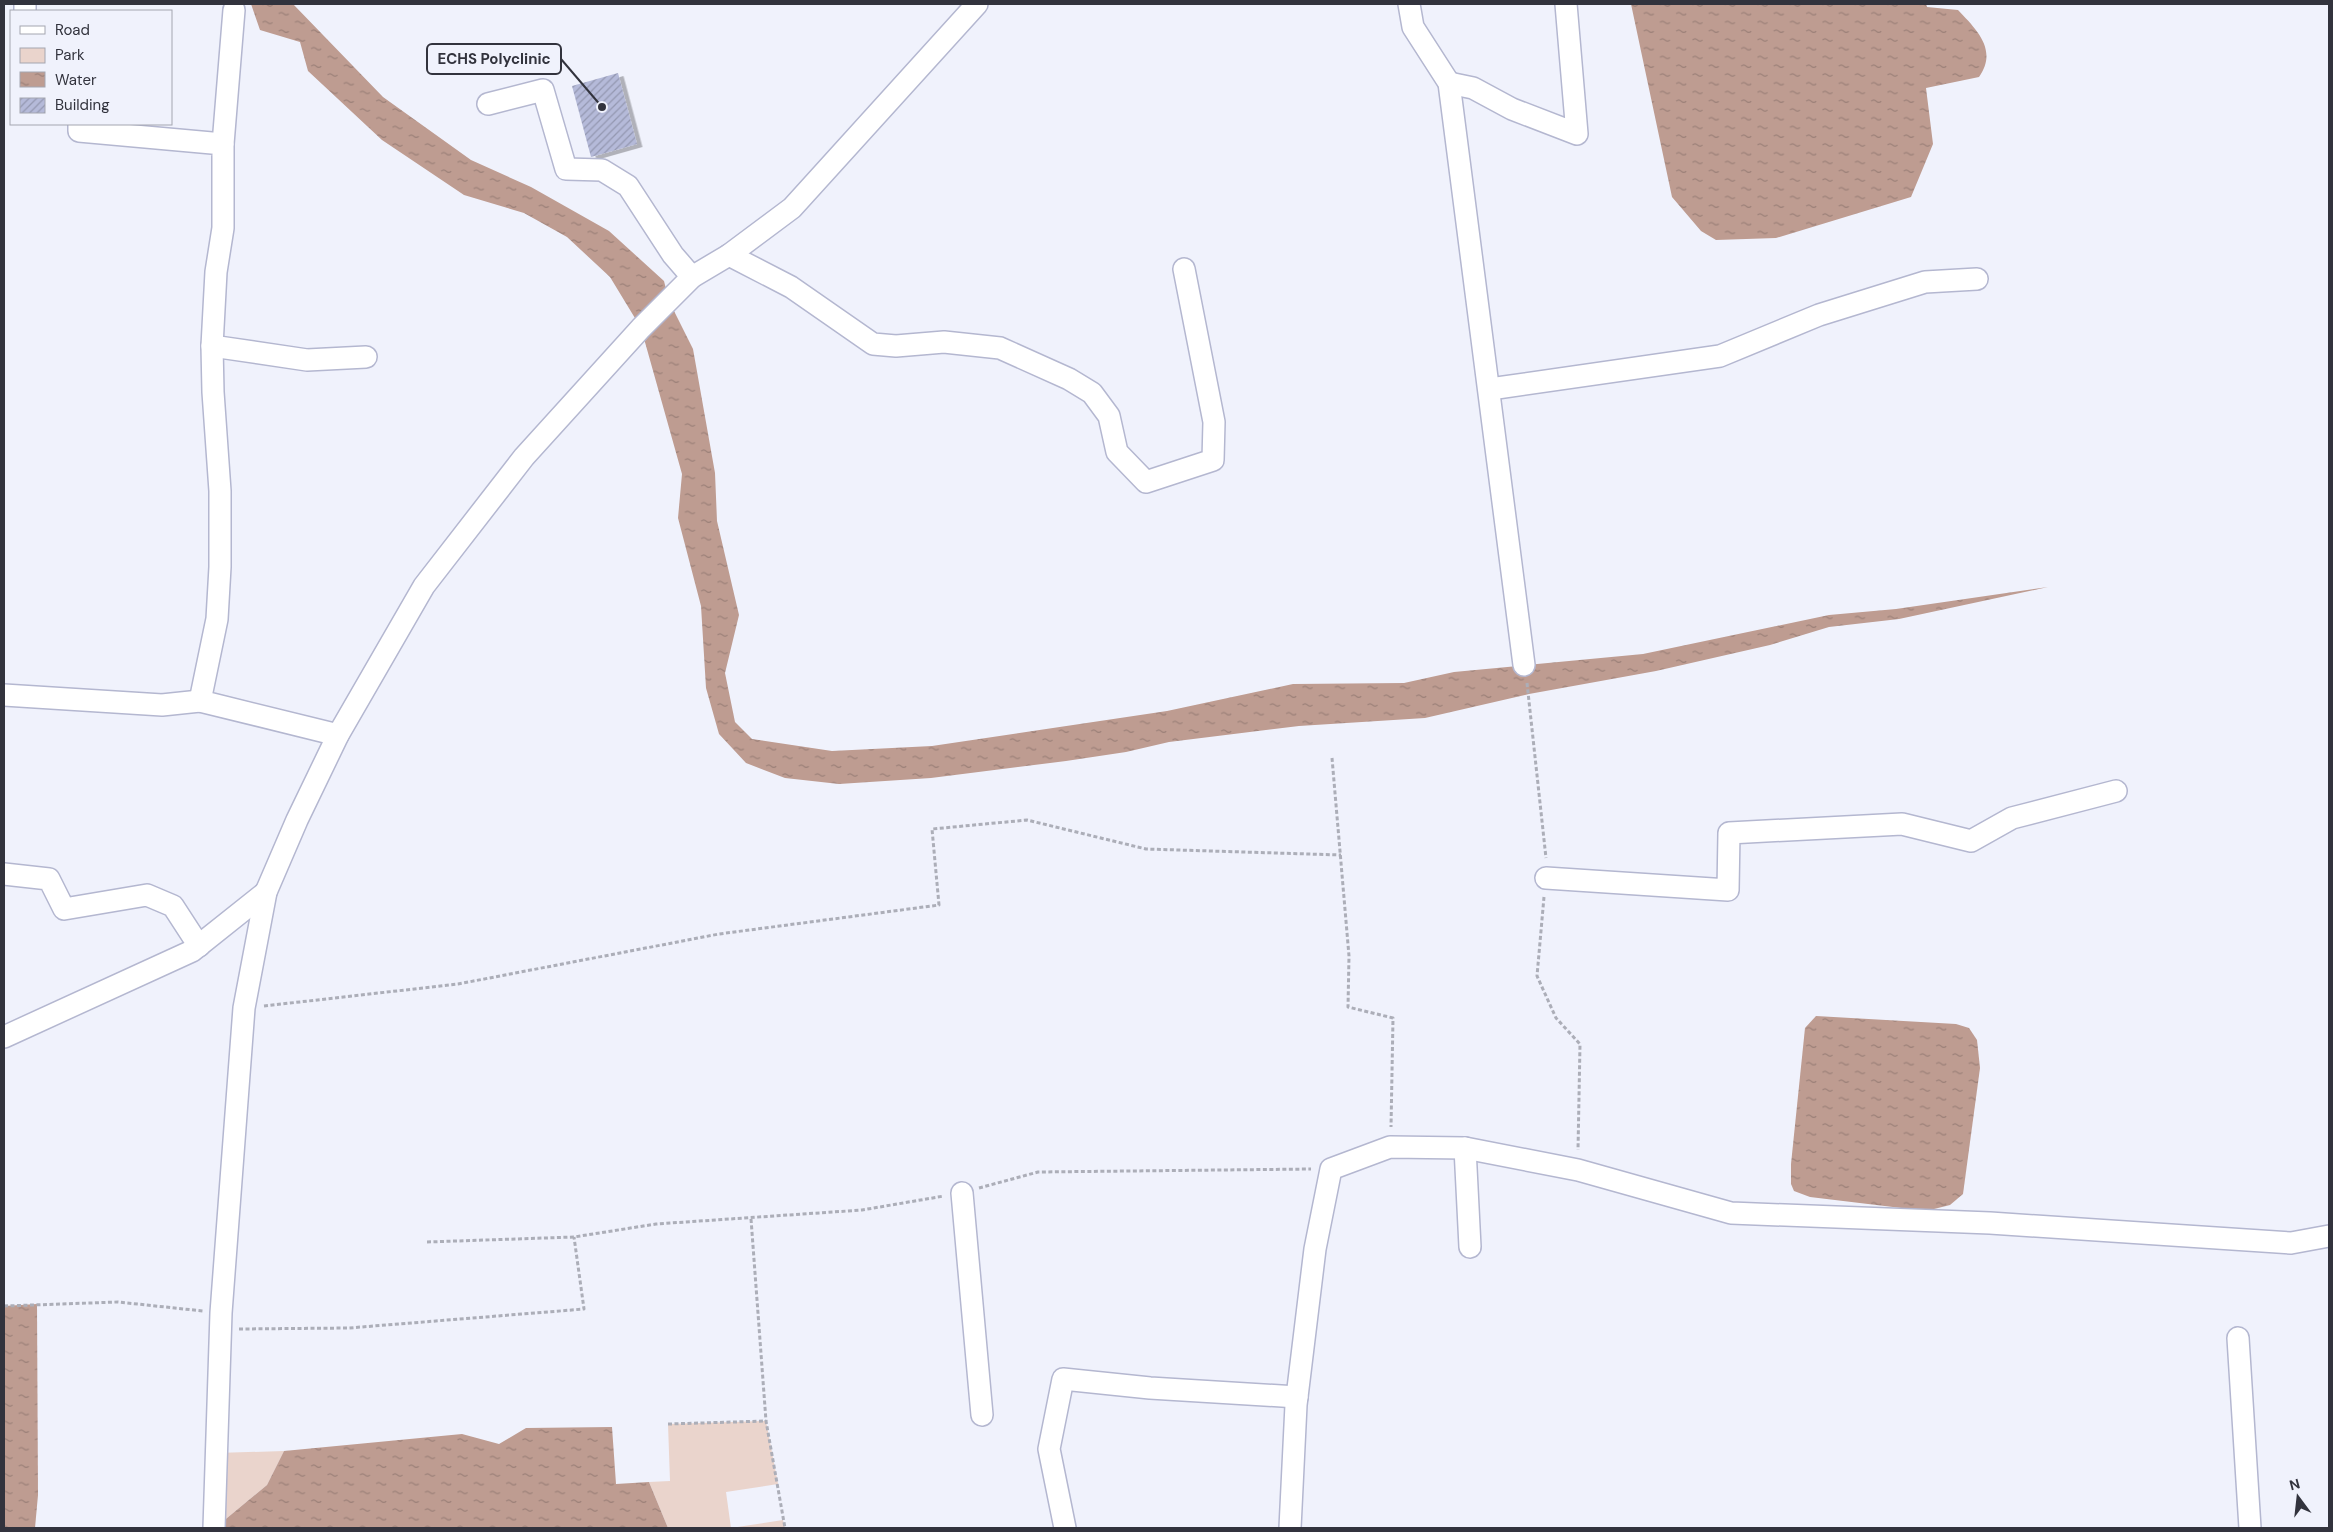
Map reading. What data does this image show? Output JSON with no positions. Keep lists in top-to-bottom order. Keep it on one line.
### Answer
{"places":["ECHS Polyclinic"],"legend":["Road","Park","Water","Building"],"north":"top"}
